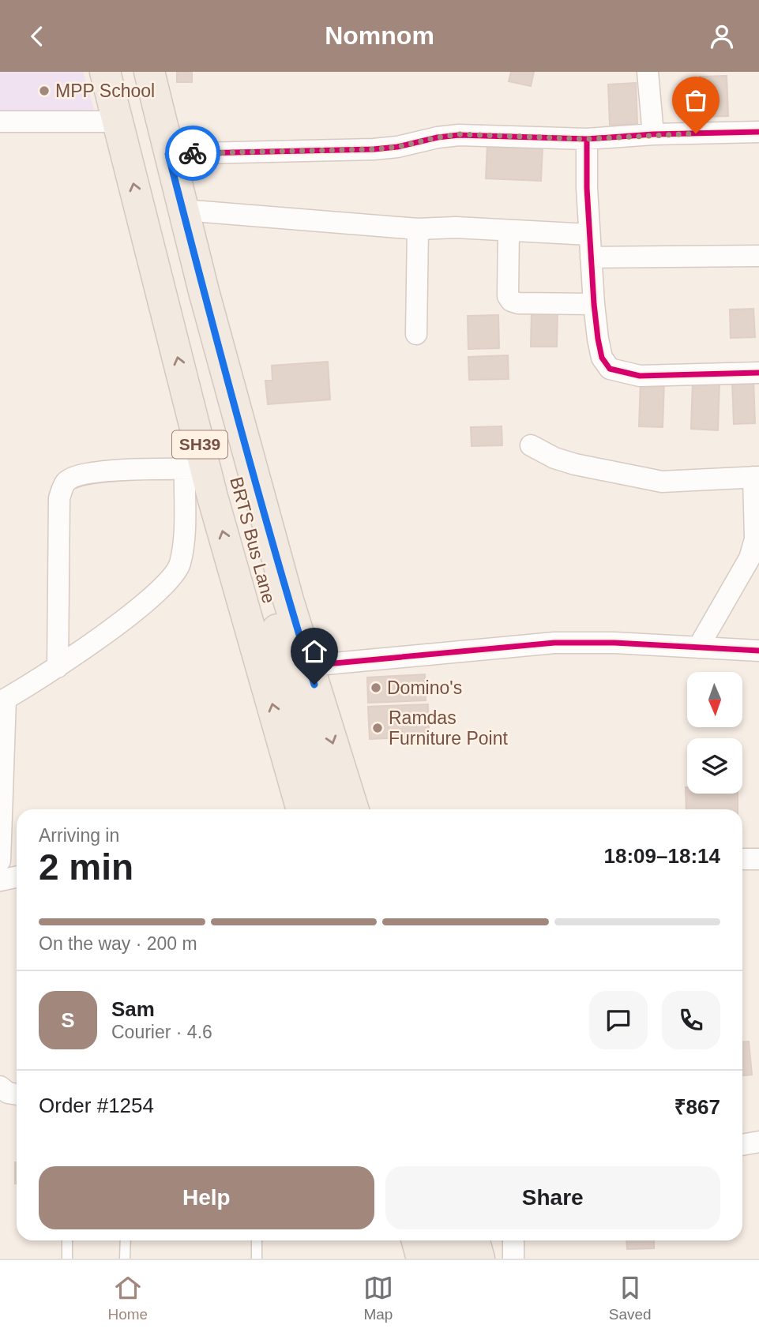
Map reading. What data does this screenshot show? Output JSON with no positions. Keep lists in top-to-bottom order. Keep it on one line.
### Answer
{"streets":{"main road":["SH39","BRTS Bus Lane"]},"places":["MPP School","Domino's","Ramdas Furniture Point"],"north":"bottom","page":{"header":"Nomnom","heading":["2 min","Arriving in","18:09–18:14"],"panel":["Sam","Courier · 4.6","Order #1254","₹867"],"bar":"On the way · 200 m","round":"S","buttons":["Help","Share"],"tabs":["Home","Map","Saved"]}}
